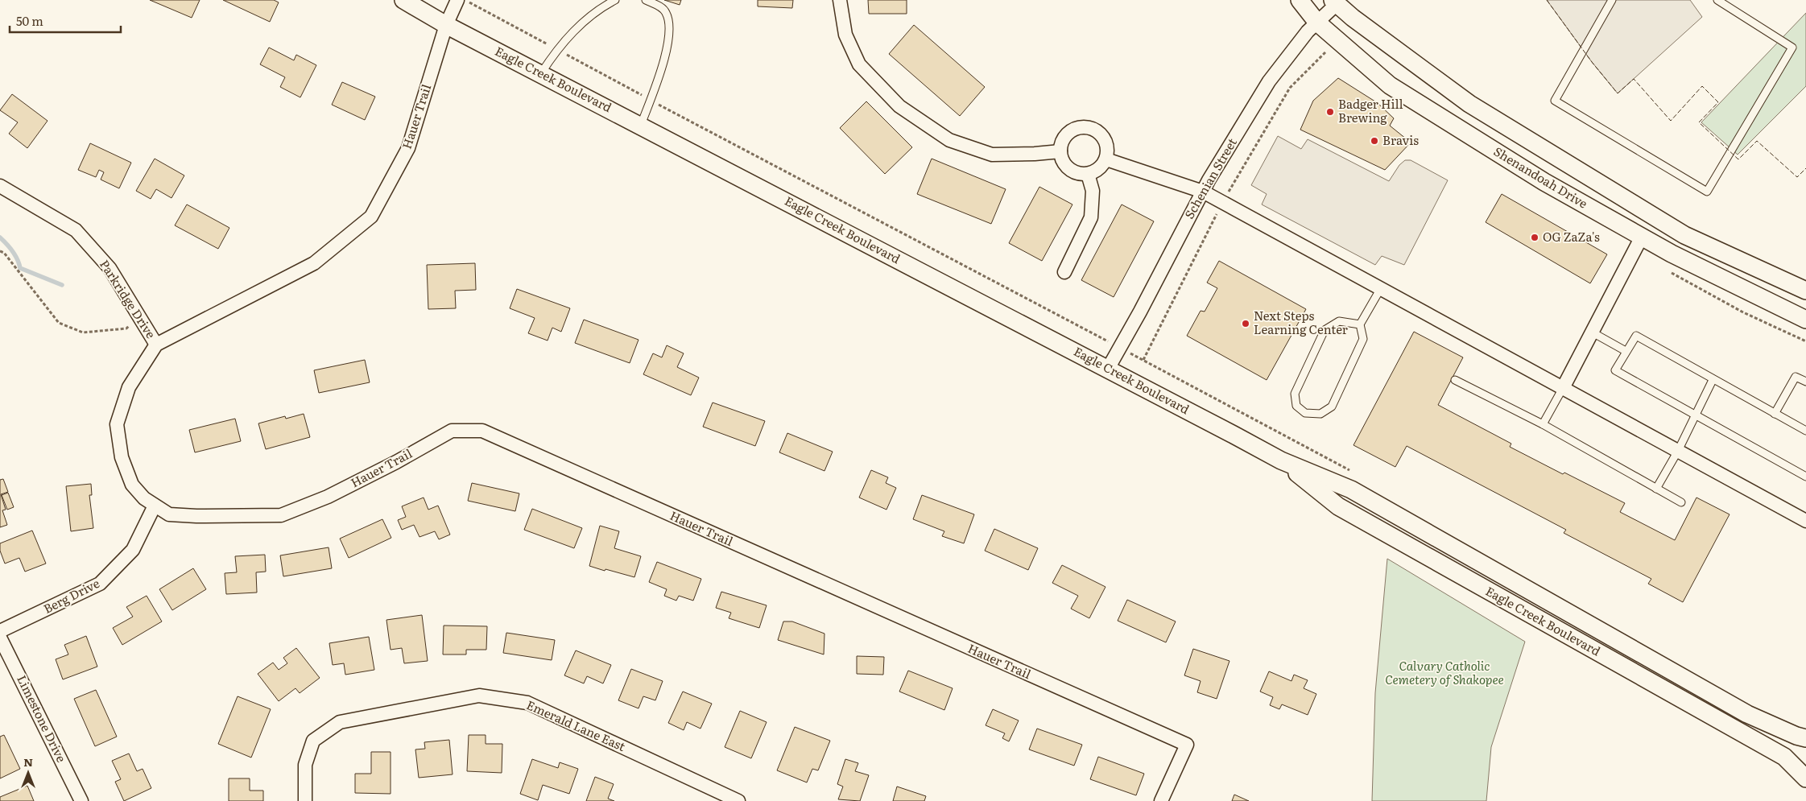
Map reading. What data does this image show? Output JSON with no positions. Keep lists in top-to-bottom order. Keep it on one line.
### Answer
{"streets":{"street":["Eagle Creek Boulevard","Hauer Trail","Shenandoah Drive","Schenian Street","Parkridge Drive","Berg Drive","Limestone Drive","Emerald Lane East"]},"crossings":[["Eagle Creek Boulevard","Hauer Trail"],["Eagle Creek Boulevard","Schenian Street"],["Hauer Trail","Parkridge Drive"],["Hauer Trail","Berg Drive"],["Shenandoah Drive","Schenian Street"]],"parks":["Calvary Catholic Cemetery of Shakopee"],"places":["Badger Hill Brewing","Bravis","OG ZaZa's","Next Steps Learning Center"],"scale_bar":"50 m","north":"top"}
